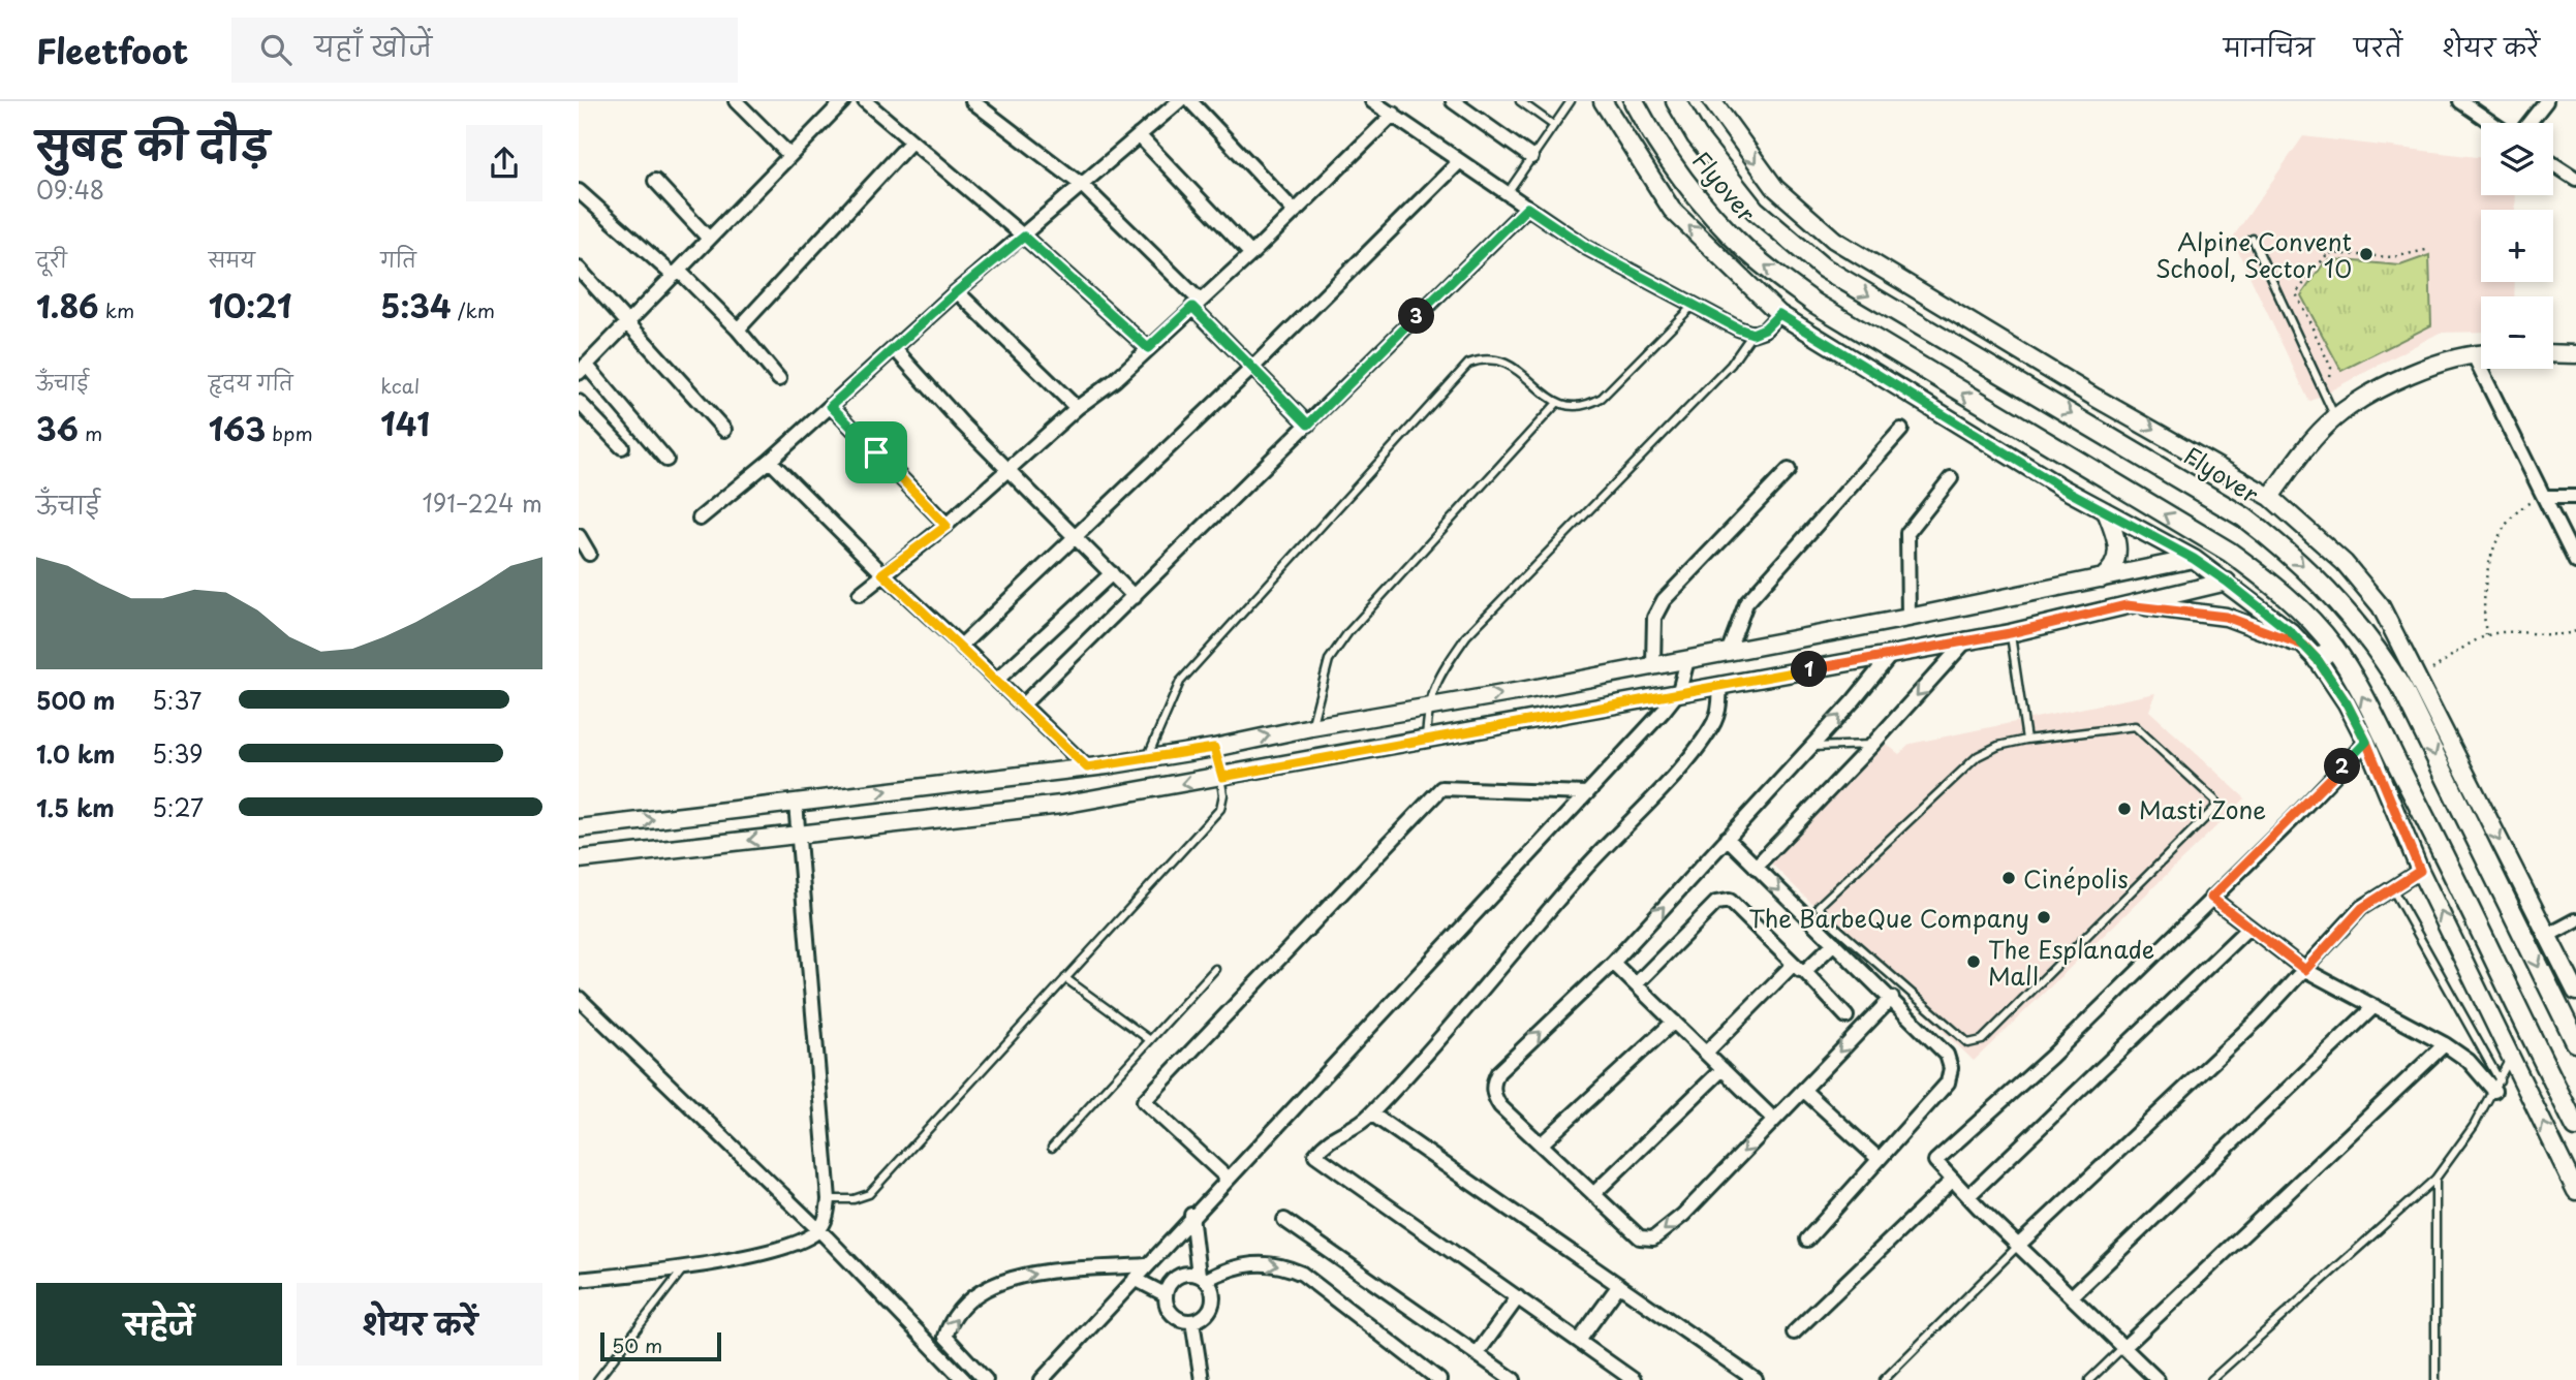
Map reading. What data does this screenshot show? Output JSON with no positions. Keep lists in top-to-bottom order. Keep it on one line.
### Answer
{"streets":{"main road":["Flyover"]},"places":["Alpine Convent School, Sector 10","Masti Zone","Cinépolis","The BarbeQue Company","The Esplanade Mall"],"scale_bar":"50 m","page":{"header":"Fleetfoot","search":"यहाँ खोजें","nav":["मानचित्र","परतें","शेयर करें"],"heading":["सुबह की दौड़","09:48"],"map_buttons":["+","−"],"stats":[["दूरी","1.86 km"],["समय","10:21"],["गति","5:34 /km"],["ऊँचाई","36 m"],["हृदय गति","163 bpm"],["kcal","141"]],"pins":["3","1","2"],"chart":["ऊँचाई","191–224 m"],"list":[{"name":"500 m","note":"5:37"},{"name":"1.0 km","note":"5:39"},{"name":"1.5 km","note":"5:27"}],"buttons":["सहेजें","शेयर करें"],"scale":"50 m"}}
